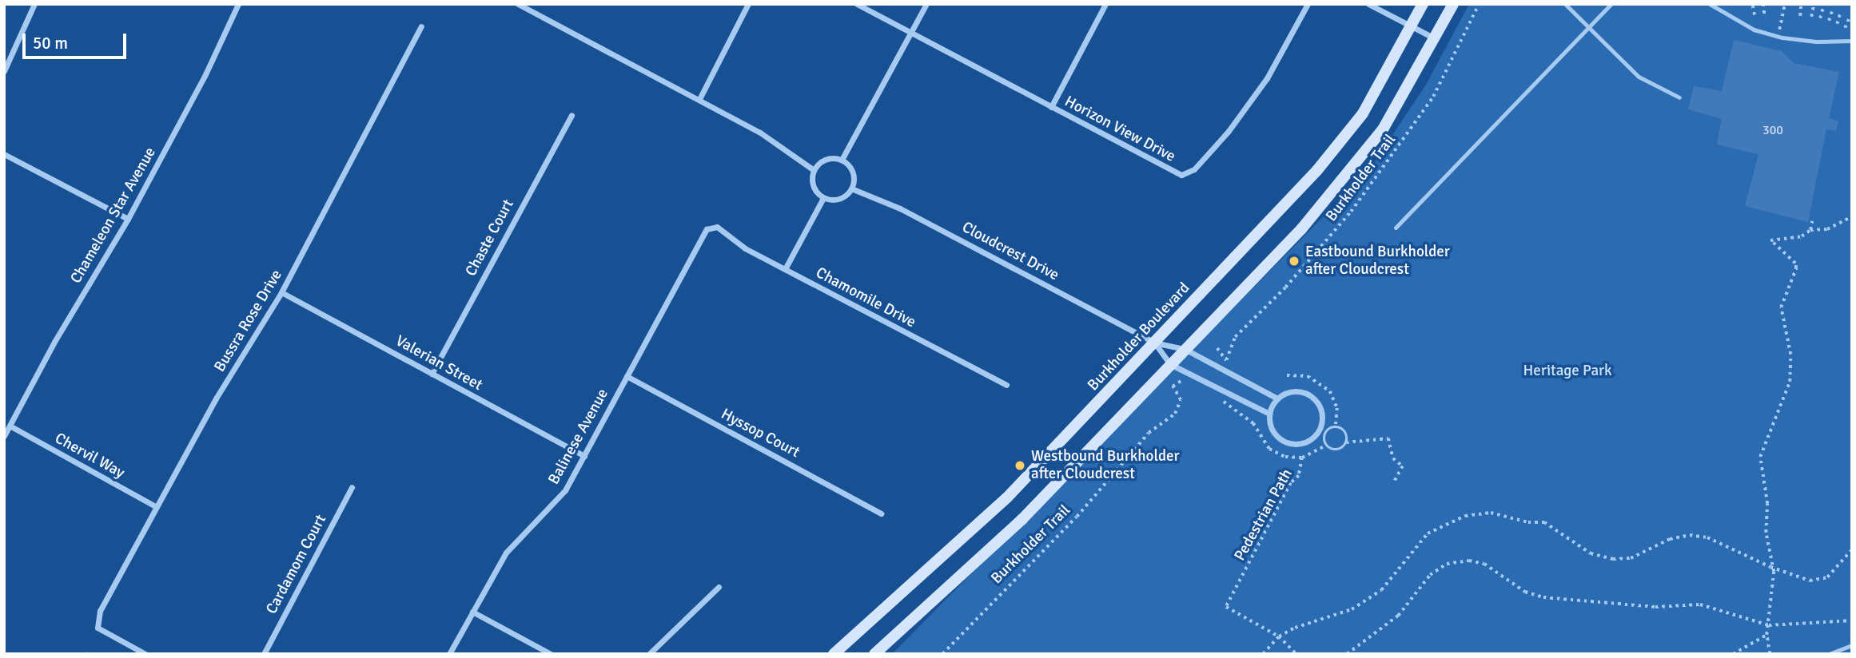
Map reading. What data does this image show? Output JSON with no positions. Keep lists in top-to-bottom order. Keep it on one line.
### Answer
{"streets":{"main road":["Burkholder Boulevard"],"street":["Horizon View Drive","Chameleon Star Avenue","Chaste Court","Cloudcrest Drive","Chamomile Drive","Bussra Rose Drive","Valerian Street","Hyssop Court","Balinese Avenue","Chervil Way","Cardamom Court"],"path":["Burkholder Trail","Pedestrian Path"]},"crossings":[["Chameleon Star Avenue","Chervil Way"],["Chaste Court","Valerian Street"],["Cloudcrest Drive","Burkholder Boulevard"],["Chamomile Drive","Balinese Avenue"],["Bussra Rose Drive","Valerian Street"],["Bussra Rose Drive","Chervil Way"],["Valerian Street","Balinese Avenue"],["Hyssop Court","Balinese Avenue"]],"parks":["Heritage Park"],"places":["Eastbound Burkholder after Cloudcrest","Westbound Burkholder after Cloudcrest"],"house_numbers":["300"],"scale_bar":"50 m"}
